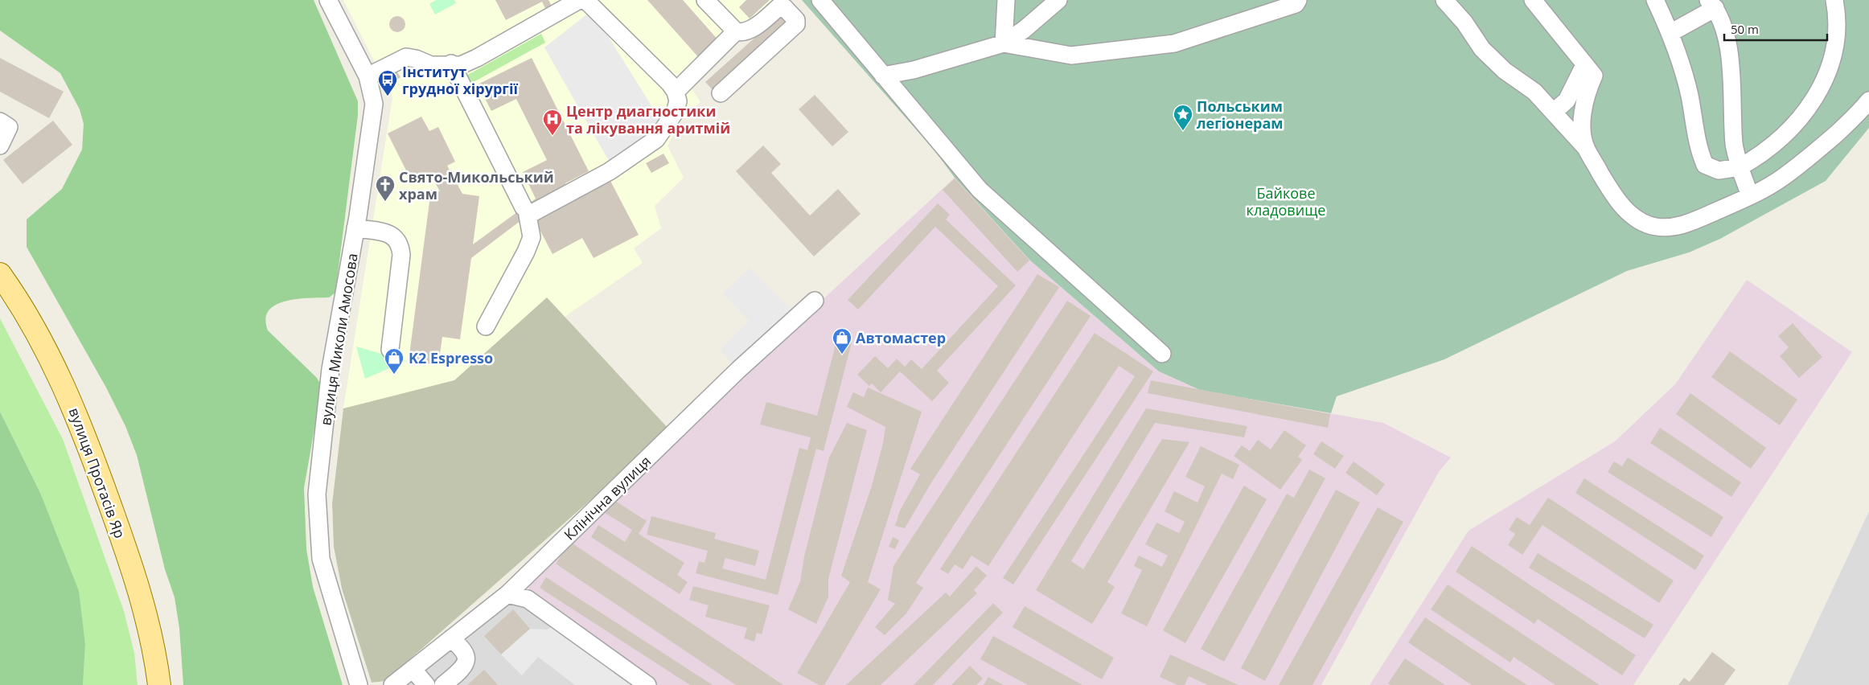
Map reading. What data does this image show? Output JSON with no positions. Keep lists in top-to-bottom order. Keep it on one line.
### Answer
{"streets":{"main road":["вулиця Протасів Яр"],"street":["вулиця Миколи Амосова","Клінічна вулиця"]},"parks":["Байкове кладовище"],"places":{"bus stop":["Інститут грудної хірургії"],"place":["Польським легіонерам"],"hospital":["Центр диагностики та лікування аритмій"],"church":["Свято-Микольський храм"],"shop":["Автомастер","K2 Espresso"]},"scale_bar":"50 m"}
